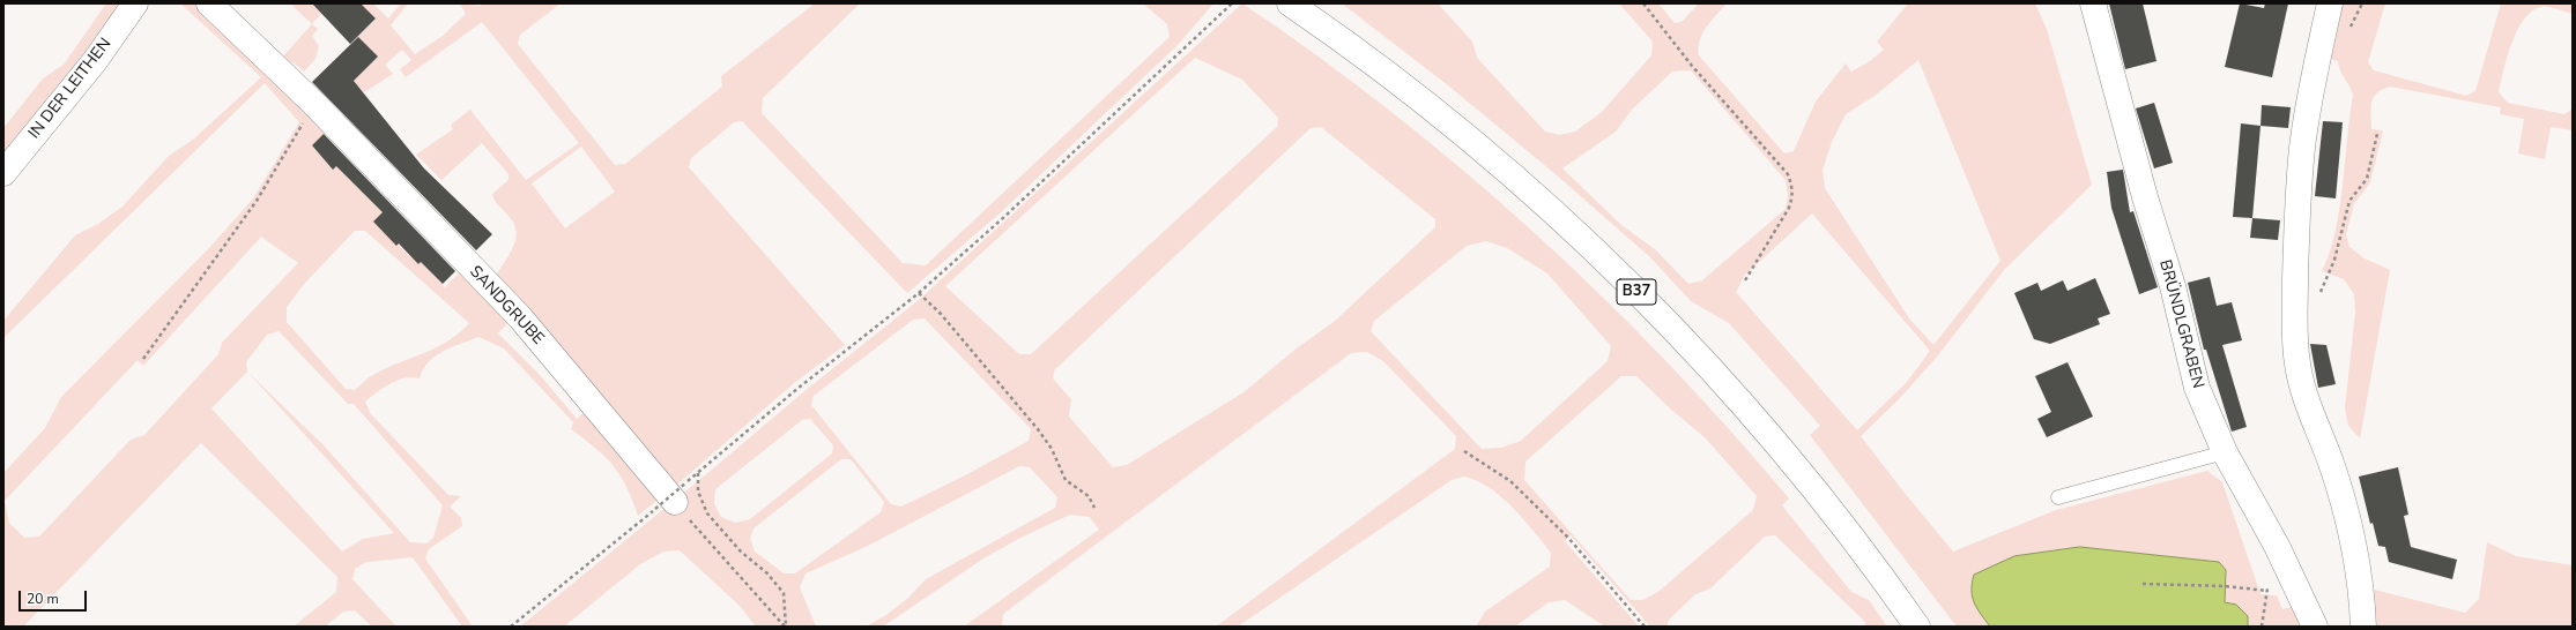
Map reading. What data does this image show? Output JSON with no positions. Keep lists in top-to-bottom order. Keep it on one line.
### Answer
{"streets":{"street":["IN DER LEITHEN","B37","SANDGRUBE","BRÜNDLGRABEN"]},"scale_bar":"20 m"}
